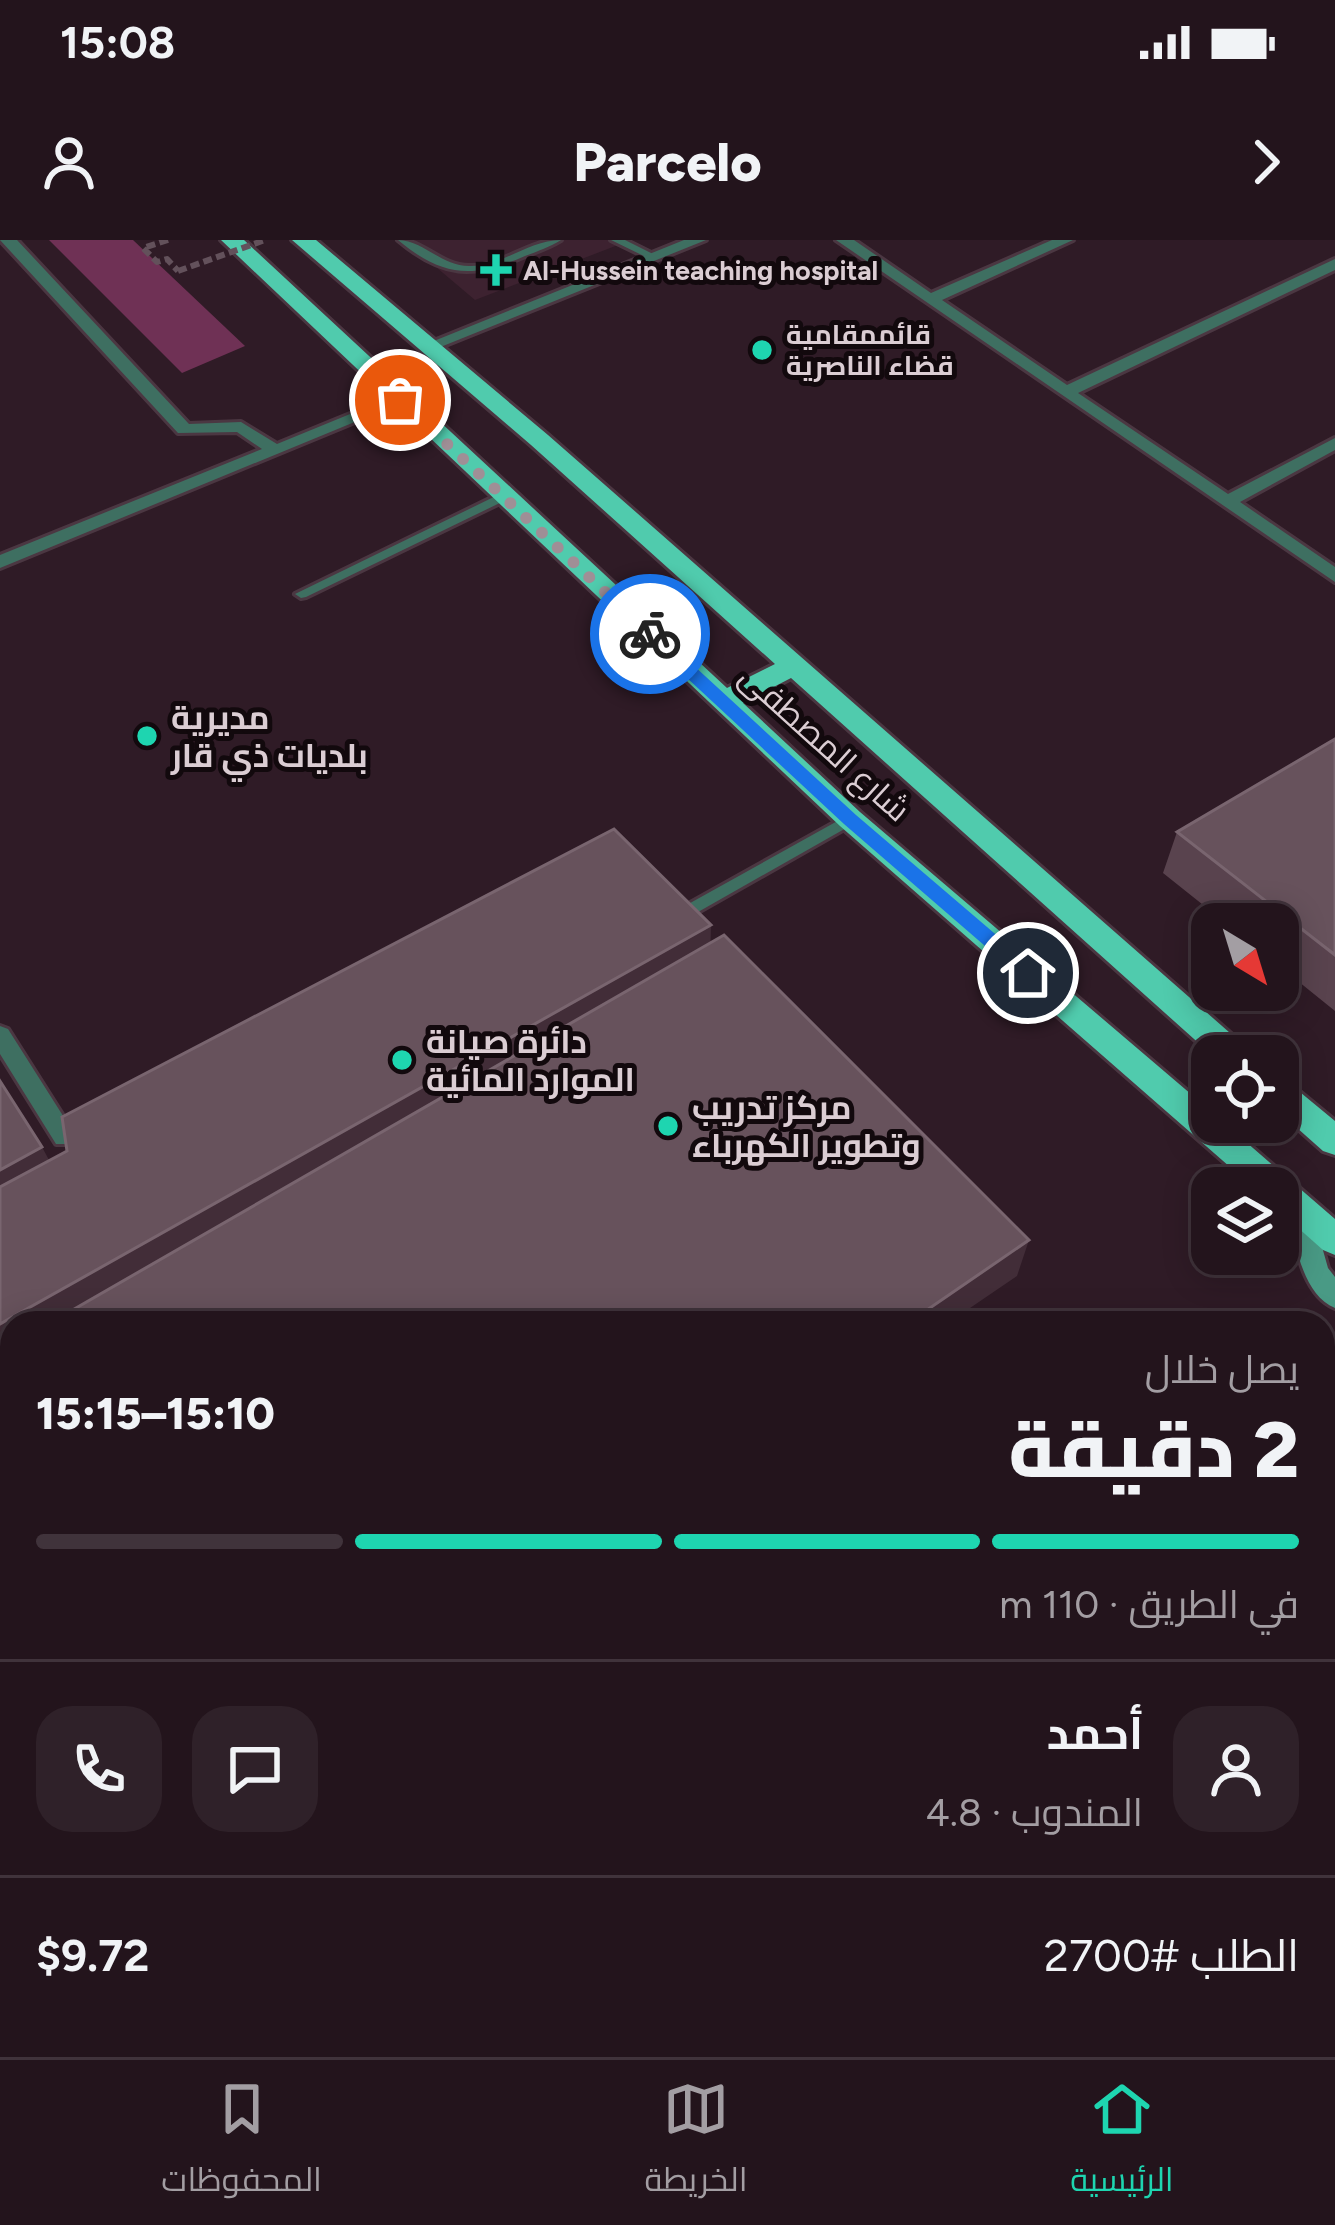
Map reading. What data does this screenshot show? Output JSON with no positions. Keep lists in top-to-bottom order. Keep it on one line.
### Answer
{"streets":{"highway":["شارع المصطفى"]},"places":{"health":["Al-Hussein teaching hospital"],"other":["قائممقامية قضاء الناصرية","مديرية بلديات ذي قار","دائرة صيانة الموارد المائية","مركز تدريب وتطوير الكهرباء"]},"north":"bottom right","page":{"status":"15:08","header":"Parcelo","heading":["2 دقيقة","يصل خلال","15:10–15:15"],"panel":["أحمد","المندوب · 4.8","الطلب #2700","$9.72"],"bar":"في الطريق · 110 m","tabs":["الرئيسية","الخريطة","المحفوظات"]}}
